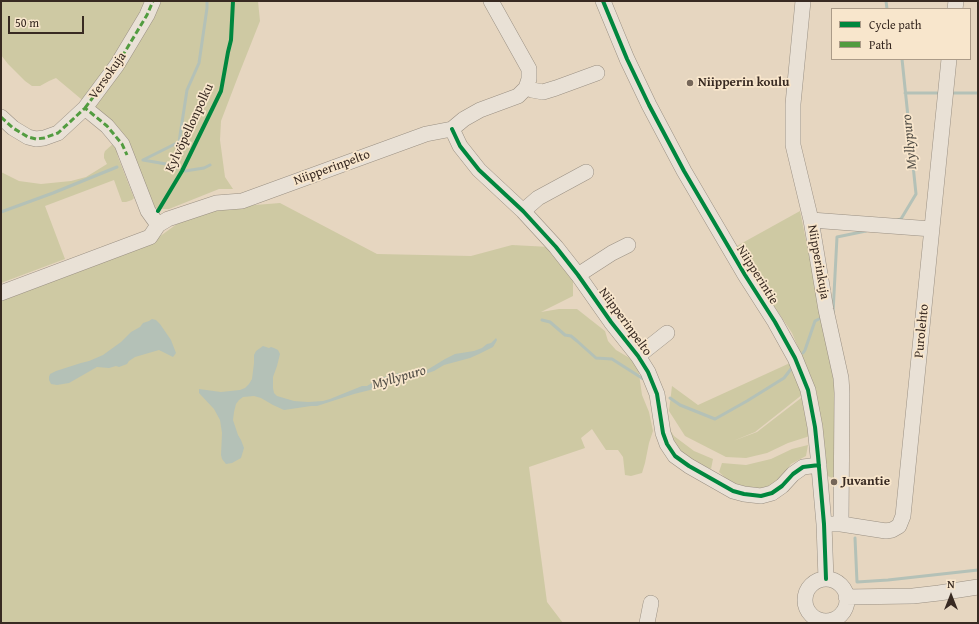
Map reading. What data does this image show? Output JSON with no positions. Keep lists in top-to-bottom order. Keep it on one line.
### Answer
{"streets":{"street":["Versokuja","Niipperinpelto","Niipperinkuja","Niipperintie","Purolehto"],"cycle path":["Kylvöpellonpolku"]},"crossings":[["Versokuja","Niipperinpelto"],["Niipperinpelto","Niipperintie"],["Niipperinkuja","Purolehto"],["Niipperintie","Purolehto"]],"water":["Myllypuro"],"places":["Niipperin koulu","Juvantie"],"legend":["Cycle path","Path"],"scale_bar":"50 m","north":"top"}
